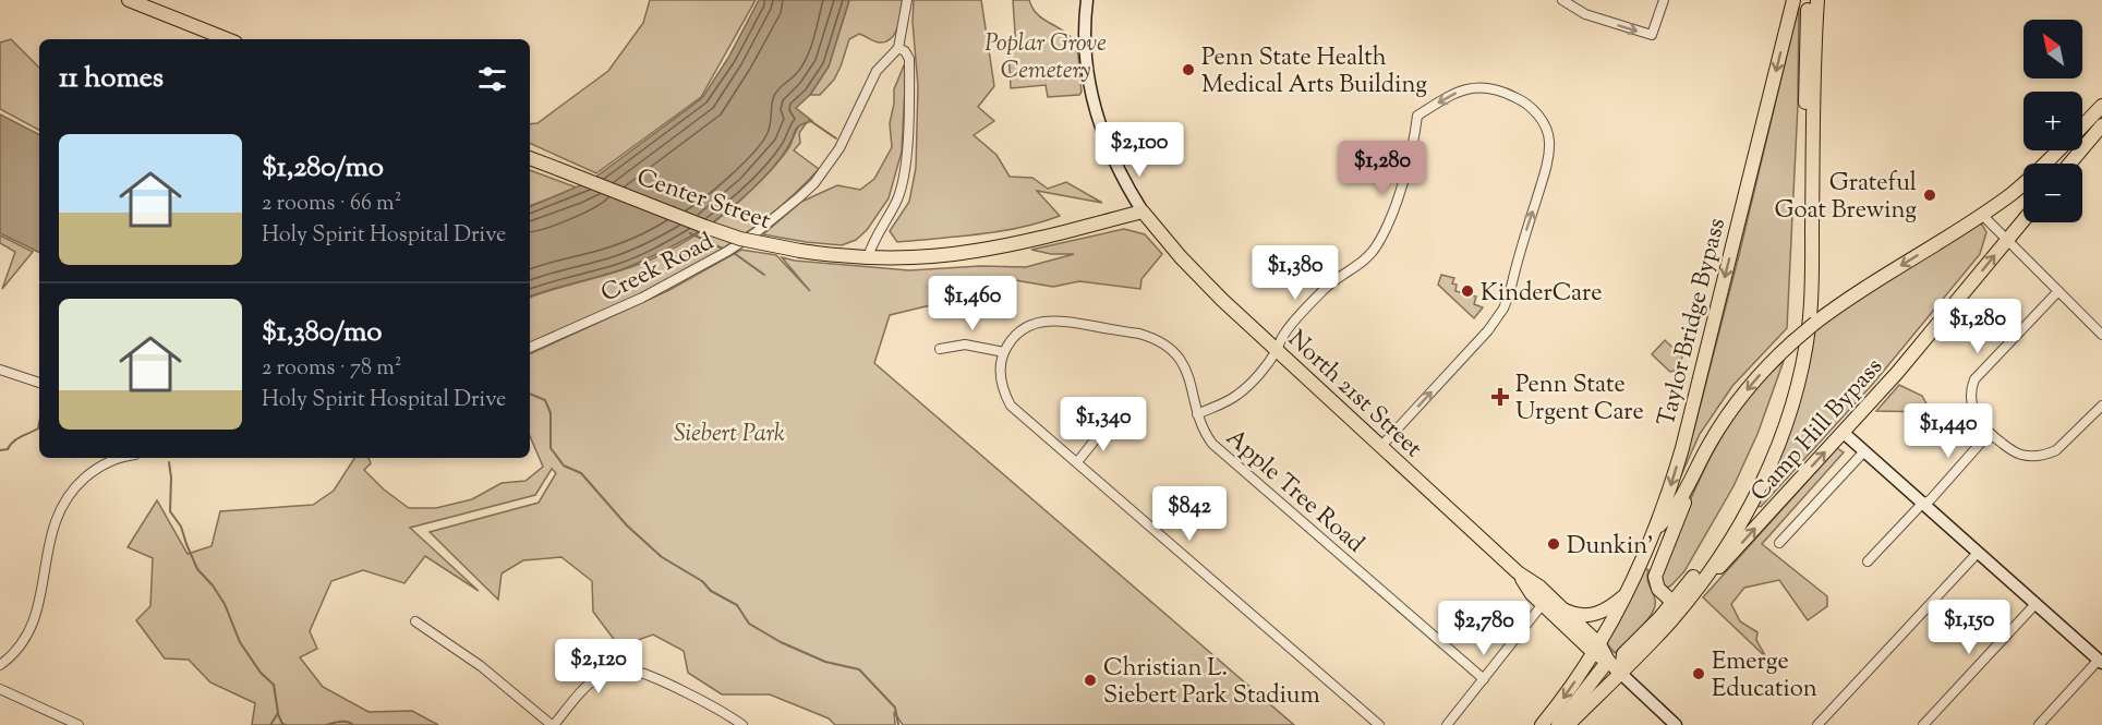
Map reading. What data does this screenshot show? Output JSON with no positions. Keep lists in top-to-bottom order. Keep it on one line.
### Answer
{"streets":{"main road":["Center Street","Taylor Bridge Bypass","North 21st Street","Camp Hill Bypass"],"street":["Creek Road","Apple Tree Road"]},"crossings":[["Center Street","North 21st Street"],["Taylor Bridge Bypass","North 21st Street"]],"parks":["Poplar Grove Cemetery","Siebert Park"],"places":{"other":["Penn State Health Medical Arts Building","Grateful Goat Brewing","KinderCare","Dunkin'","Emerge Education","Christian L. Siebert Park Stadium"],"health":["Penn State Urgent Care"]},"north":"top left","page":{"map_buttons":["+","−"],"heading":"11 homes","list":[{"name":"$1,280/mo","note":"2 rooms · 66 m² · Holy Spirit Hospital Drive"},{"name":"$1,380/mo","note":"2 rooms · 78 m² · Holy Spirit Hospital Drive"}],"price":["$2,100","$1,280","$1,380","$1,460","$1,280","$1,340","$1,440","$842","$1,150","$2,780","$2,120"]}}
